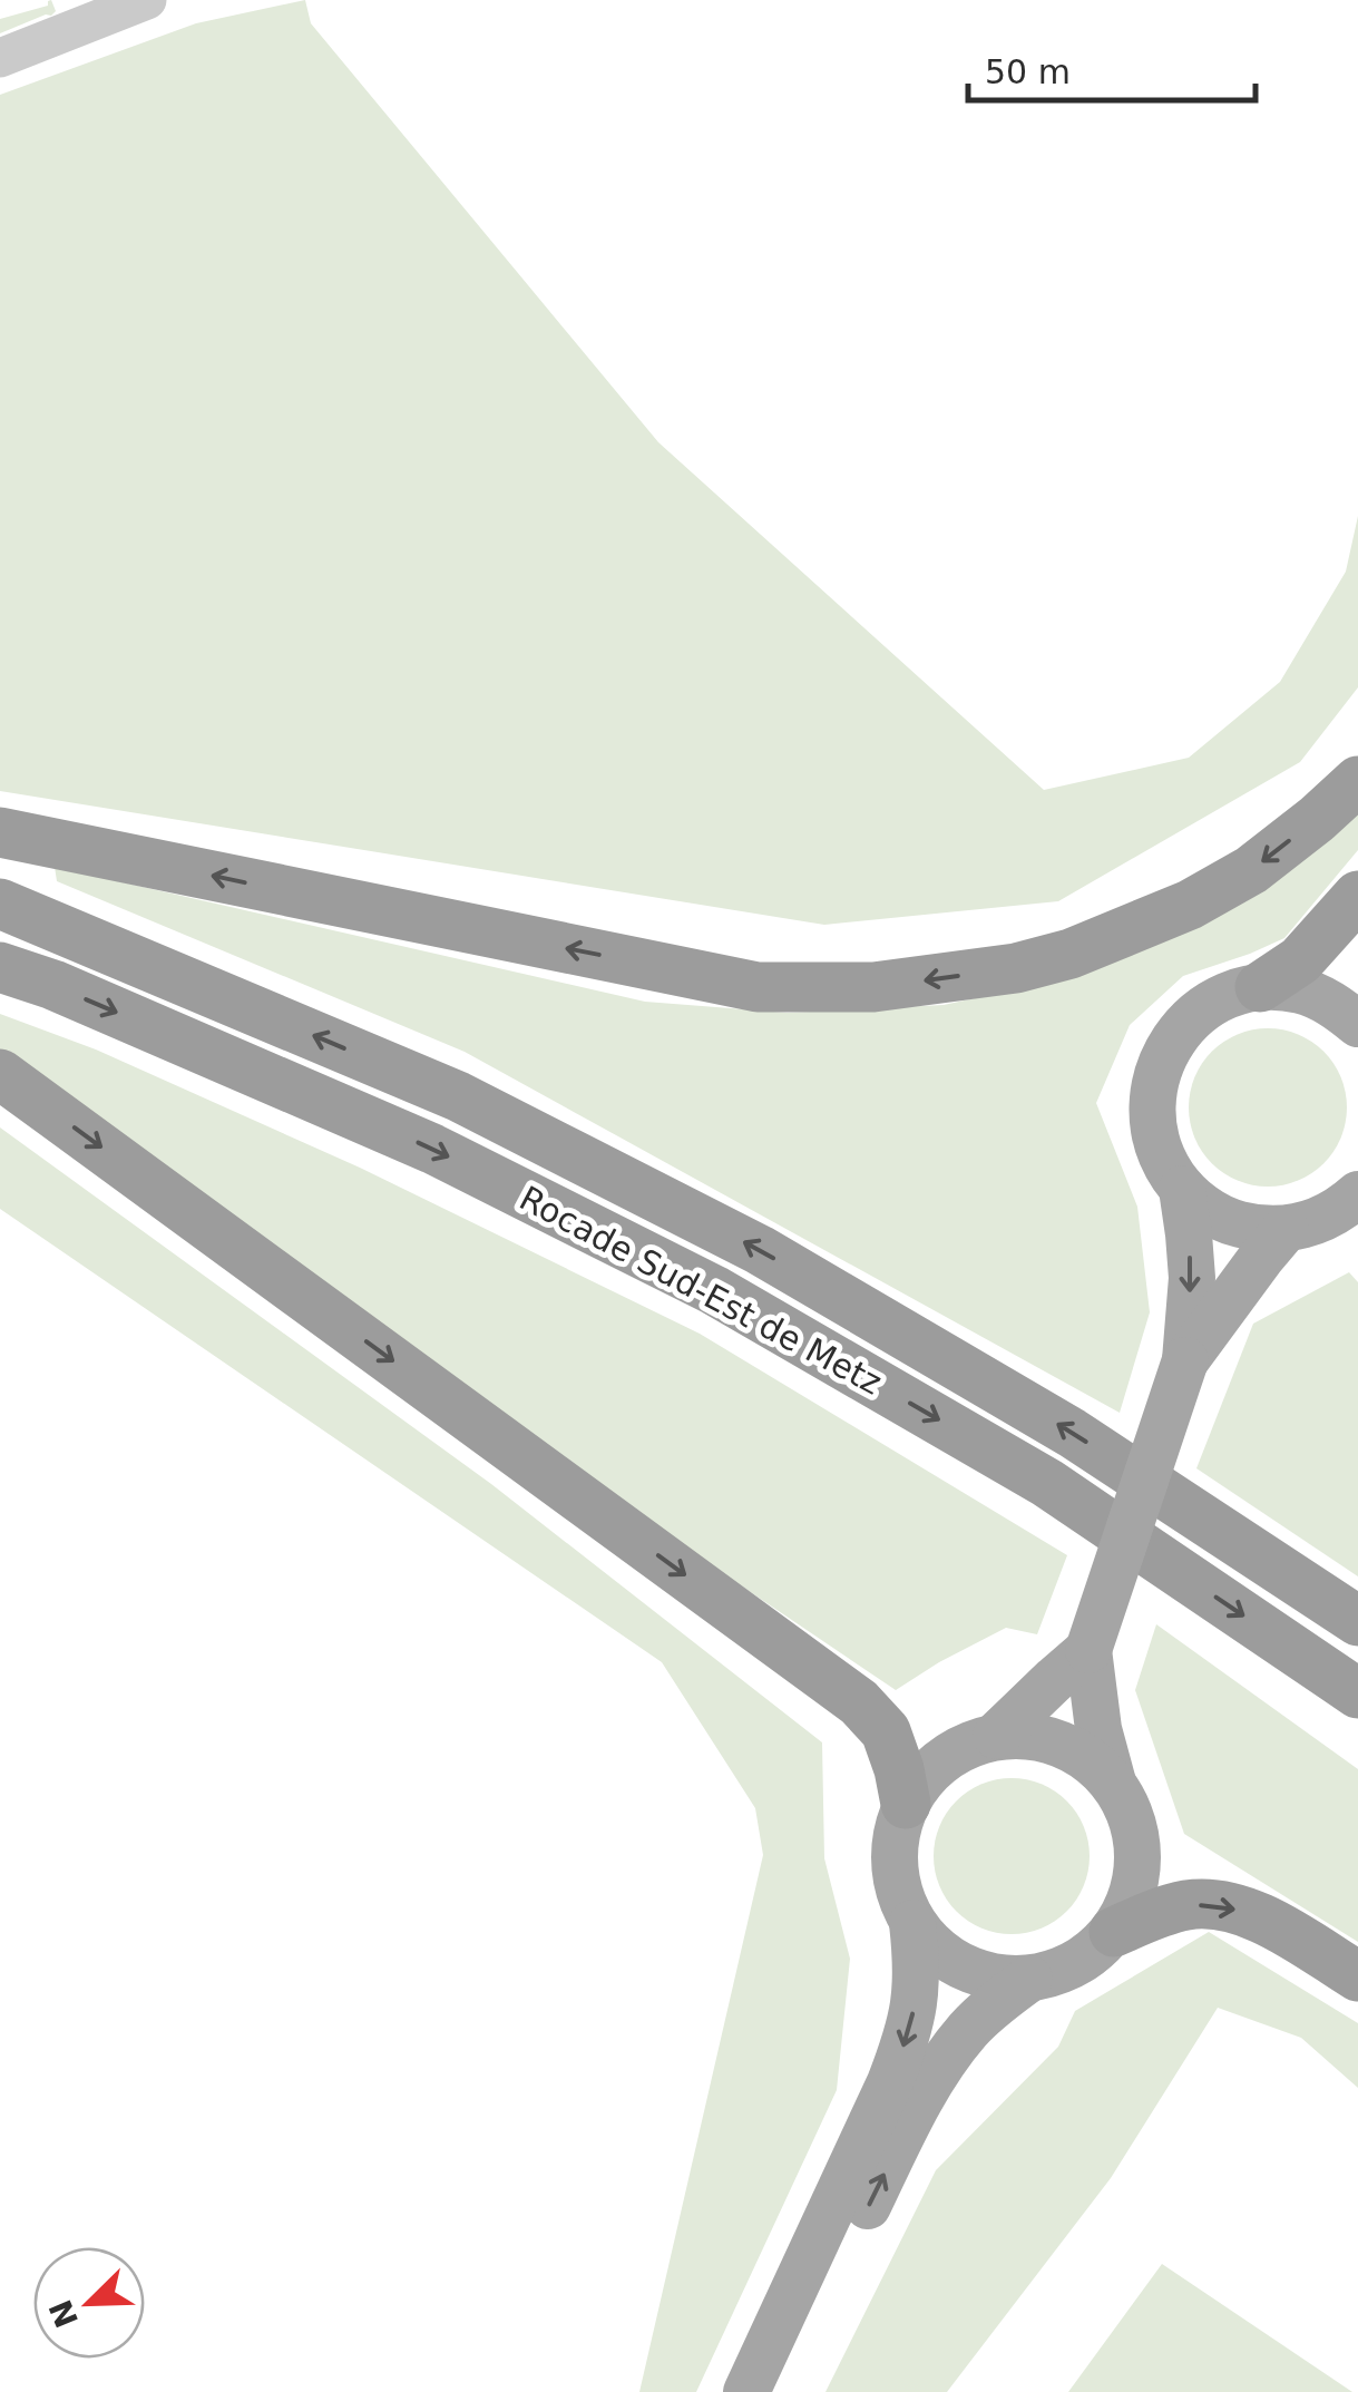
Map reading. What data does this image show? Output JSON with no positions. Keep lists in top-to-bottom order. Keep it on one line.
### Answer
{"streets":{"highway":["Rocade Sud-Est de Metz"]},"scale_bar":"50 m","north":"bottom left"}
